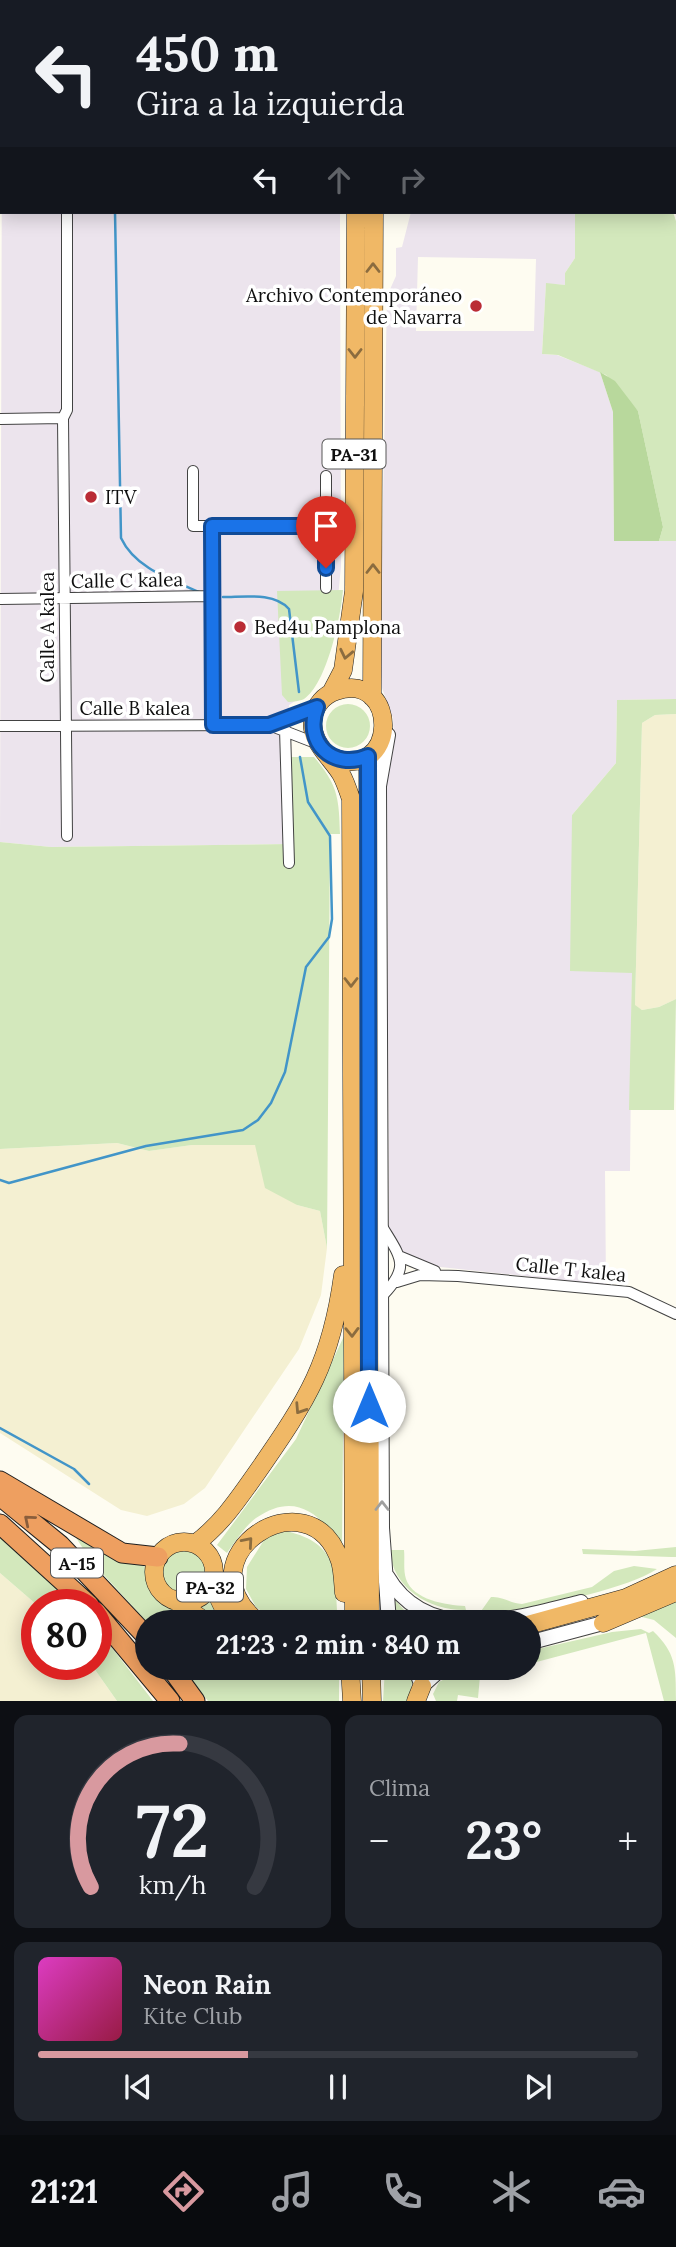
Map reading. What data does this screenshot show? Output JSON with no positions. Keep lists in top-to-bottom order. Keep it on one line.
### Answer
{"streets":{"highway":["PA-31","A-15","PA-32"],"street":["Calle C kalea","Calle A kalea","Calle B kalea","Calle T kalea"]},"crossings":[["Calle C kalea","Calle A kalea"],["Calle A kalea","Calle B kalea"]],"places":["Archivo Contemporáneo de Navarra","ITV","Bed4u Pamplona"],"page":{"turn":["450 m","Gira a la izquierda"],"limit":"80","trip":"21:23 · 2 min · 840 m","tile":"Clima","heat":["−","23°","+"],"song":["Neon Rain","Kite Club"],"tabs":"21:21","gauge":["72","km/h"]}}
